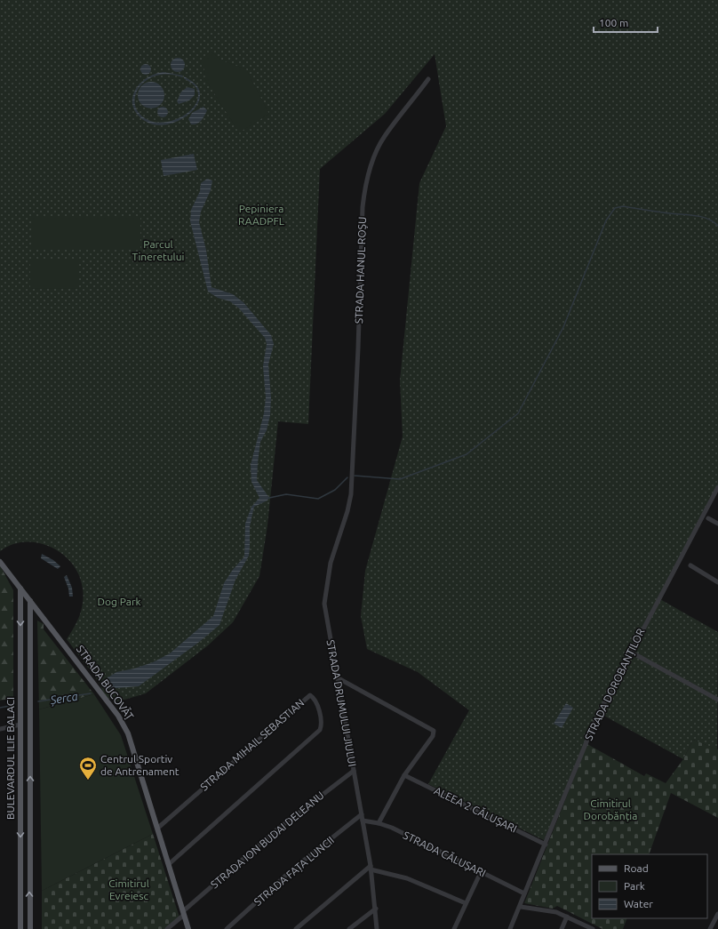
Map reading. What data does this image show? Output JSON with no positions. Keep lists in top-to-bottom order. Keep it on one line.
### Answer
{"streets":{"main road":["STRADA BUCOVĂȚ","BULEVARDUL ILIE BALACI"],"street":["STRADA HANUL ROȘU","STRADA DOROBANȚILOR","STRADA DRUMULUI JIULUI","STRADA MIHAIL SEBASTIAN","ALEEA 2 CĂLUȘARI","STRADA ION BUDAI DELEANU","STRADA CĂLUȘARI","STRADA FAȚA LUNCII"]},"crossings":[["STRADA HANUL ROȘU","STRADA DRUMULUI JIULUI"],["STRADA BUCOVĂȚ","STRADA MIHAIL SEBASTIAN"],["STRADA BUCOVĂȚ","BULEVARDUL ILIE BALACI"],["STRADA BUCOVĂȚ","STRADA ION BUDAI DELEANU"],["STRADA DOROBANȚILOR","ALEEA 2 CĂLUȘARI"],["STRADA DOROBANȚILOR","STRADA CĂLUȘARI"],["STRADA DRUMULUI JIULUI","STRADA ION BUDAI DELEANU"],["STRADA DRUMULUI JIULUI","STRADA CĂLUȘARI"],["STRADA DRUMULUI JIULUI","STRADA FAȚA LUNCII"]],"water":["Șerca"],"parks":["Pepiniera RAADPFL","Parcul Tineretului","Dog Park","Cimitirul Dorobănția","Cimitirul Evreiesc"],"places":{"sports":["Centrul Sportiv de Antrenament"]},"legend":["Road","Park","Water"],"scale_bar":"100 m"}
